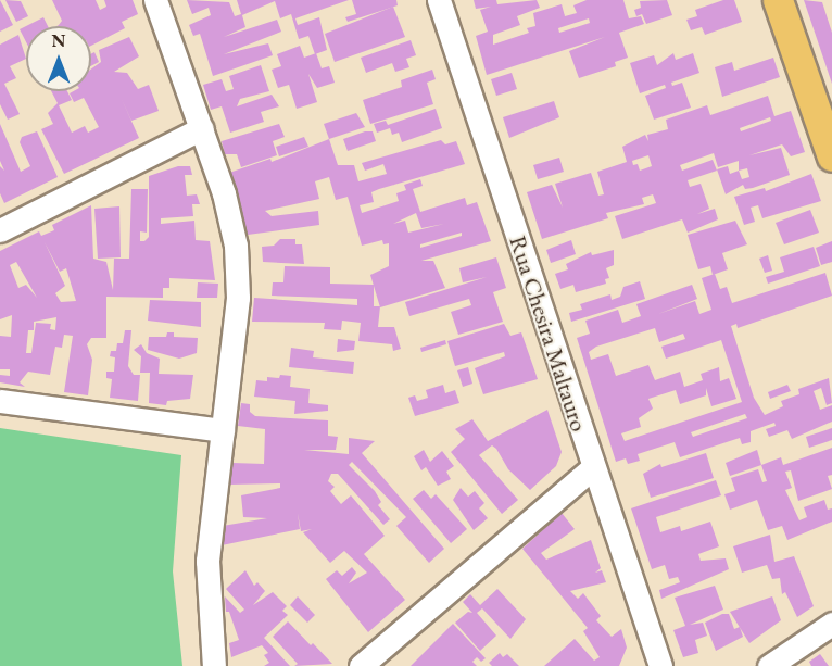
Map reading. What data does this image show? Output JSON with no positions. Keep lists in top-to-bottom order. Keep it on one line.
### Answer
{"streets":{"street":["Rua Chesira Maltauro"]},"north":"top"}
